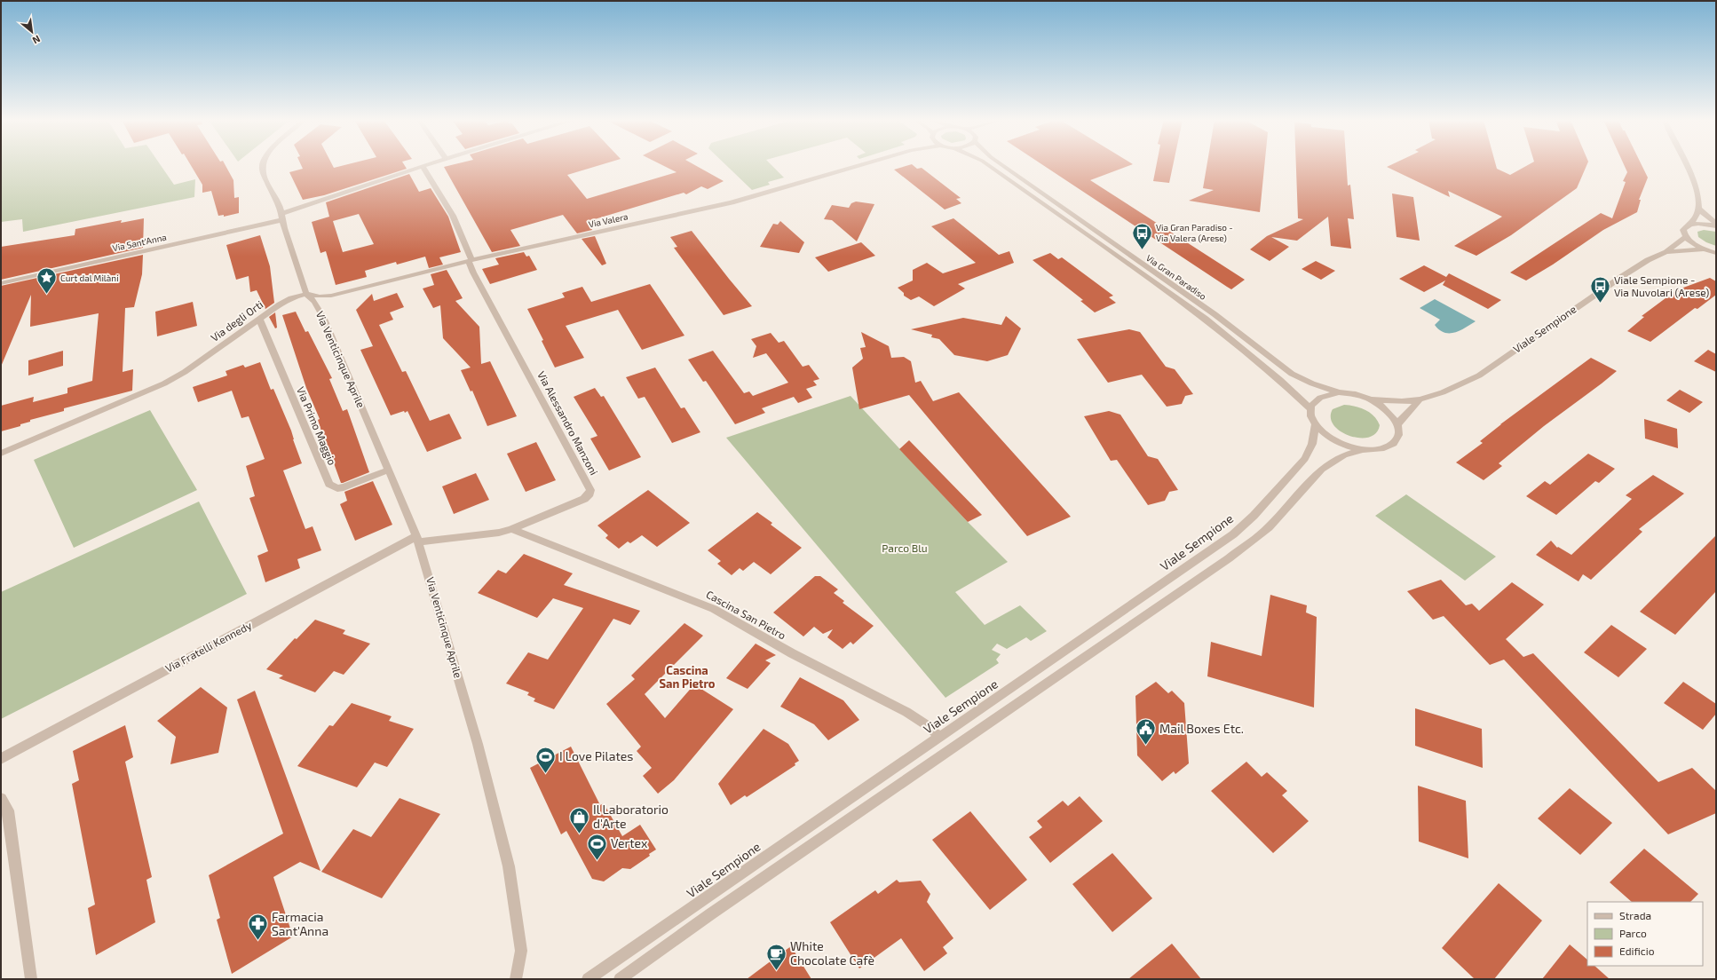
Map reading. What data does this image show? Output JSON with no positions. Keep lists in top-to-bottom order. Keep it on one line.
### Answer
{"streets":{"street":["Via Valera","Via Sant'Anna","Via Gran Paradiso","Via degli Orti","Viale Sempione","Via Venticinque Aprile","Via Alessandro Manzoni","Via Primo Maggio","Cascina San Pietro","Via Fratelli Kennedy"]},"crossings":[["Via Valera","Via degli Orti"],["Via Valera","Via Venticinque Aprile"],["Via Valera","Via Alessandro Manzoni"],["Via Gran Paradiso","Viale Sempione"],["Via degli Orti","Via Venticinque Aprile"],["Via degli Orti","Via Primo Maggio"],["Viale Sempione","Cascina San Pietro"],["Via Venticinque Aprile","Via Alessandro Manzoni"],["Via Venticinque Aprile","Via Primo Maggio"],["Via Venticinque Aprile","Via Fratelli Kennedy"],["Via Alessandro Manzoni","Cascina San Pietro"],["Via Alessandro Manzoni","Via Fratelli Kennedy"]],"districts":["Cascina San Pietro"],"parks":["Parco Blu"],"places":{"bus stop":["Via Gran Paradiso - Via Valera (Arese)","Viale Sempione - Via Nuvolari (Arese)"],"place":["Curt dal Milàni"],"public building":["Mail Boxes Etc."],"sports":["I Love Pilates","Vertex"],"shop":["Il Laboratorio d'Arte"],"pharmacy":["Farmacia Sant'Anna"],"cafe":["White Chocolate Cafè"]},"legend":["Strada","Parco","Edificio"],"north":"bottom right"}
